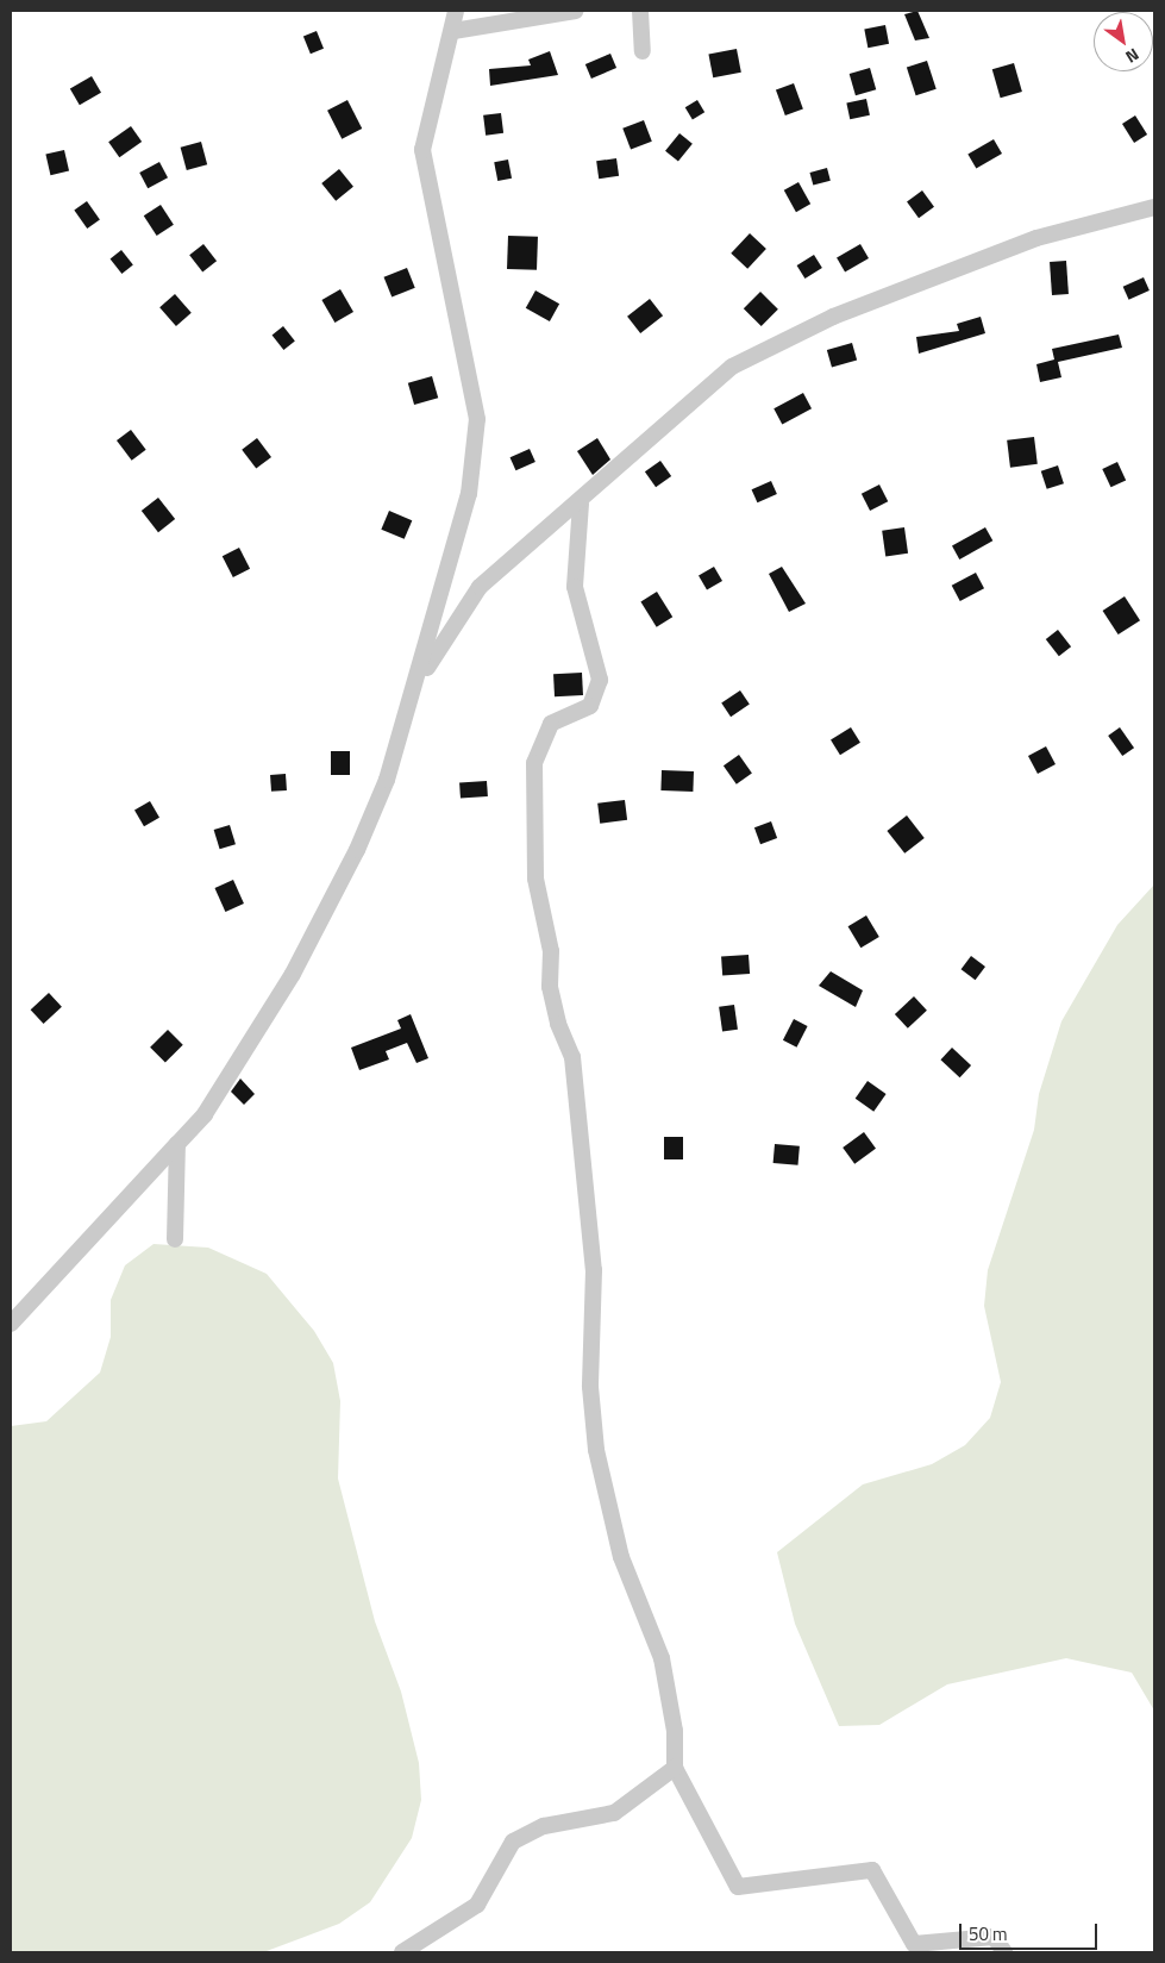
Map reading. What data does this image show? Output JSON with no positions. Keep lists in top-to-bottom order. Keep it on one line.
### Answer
{"scale_bar":"50 m","north":"bottom right"}
